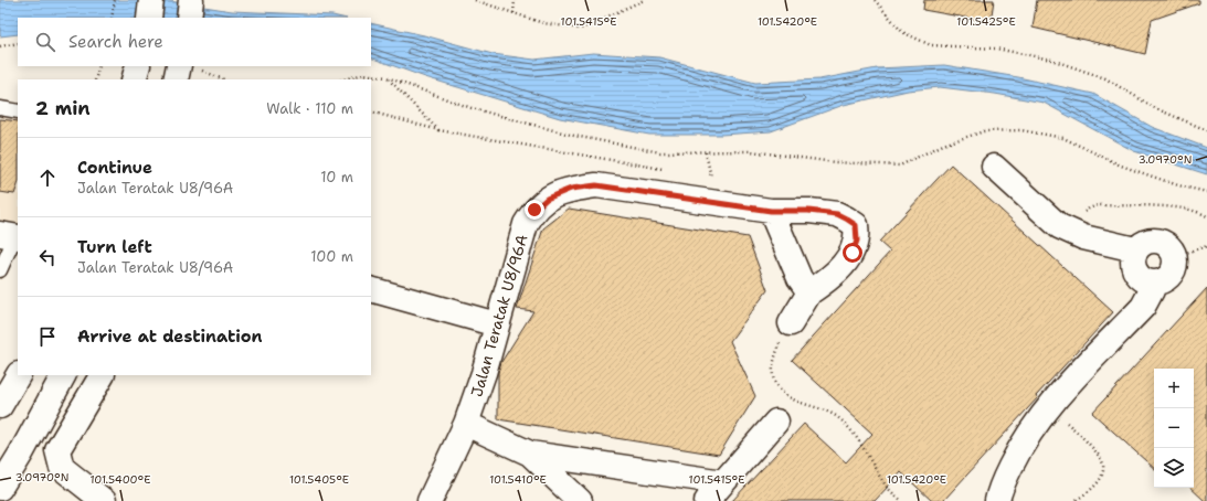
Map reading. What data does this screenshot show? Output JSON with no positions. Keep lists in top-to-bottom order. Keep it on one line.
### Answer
{"streets":{"street":["Jalan Teratak U8/96A"]},"page":{"search":"Search here","heading":["2 min","Walk · 110 m"],"list":[["Continue","Jalan Teratak U8/96A","10 m"],["Turn left","Jalan Teratak U8/96A","100 m"],"Arrive at destination"],"map_buttons":["+","−"]},"coordinates":["101.5415°E","101.5420°E","101.5425°E","3.0970°N","101.5400°E","101.5405°E","101.5410°E"]}
